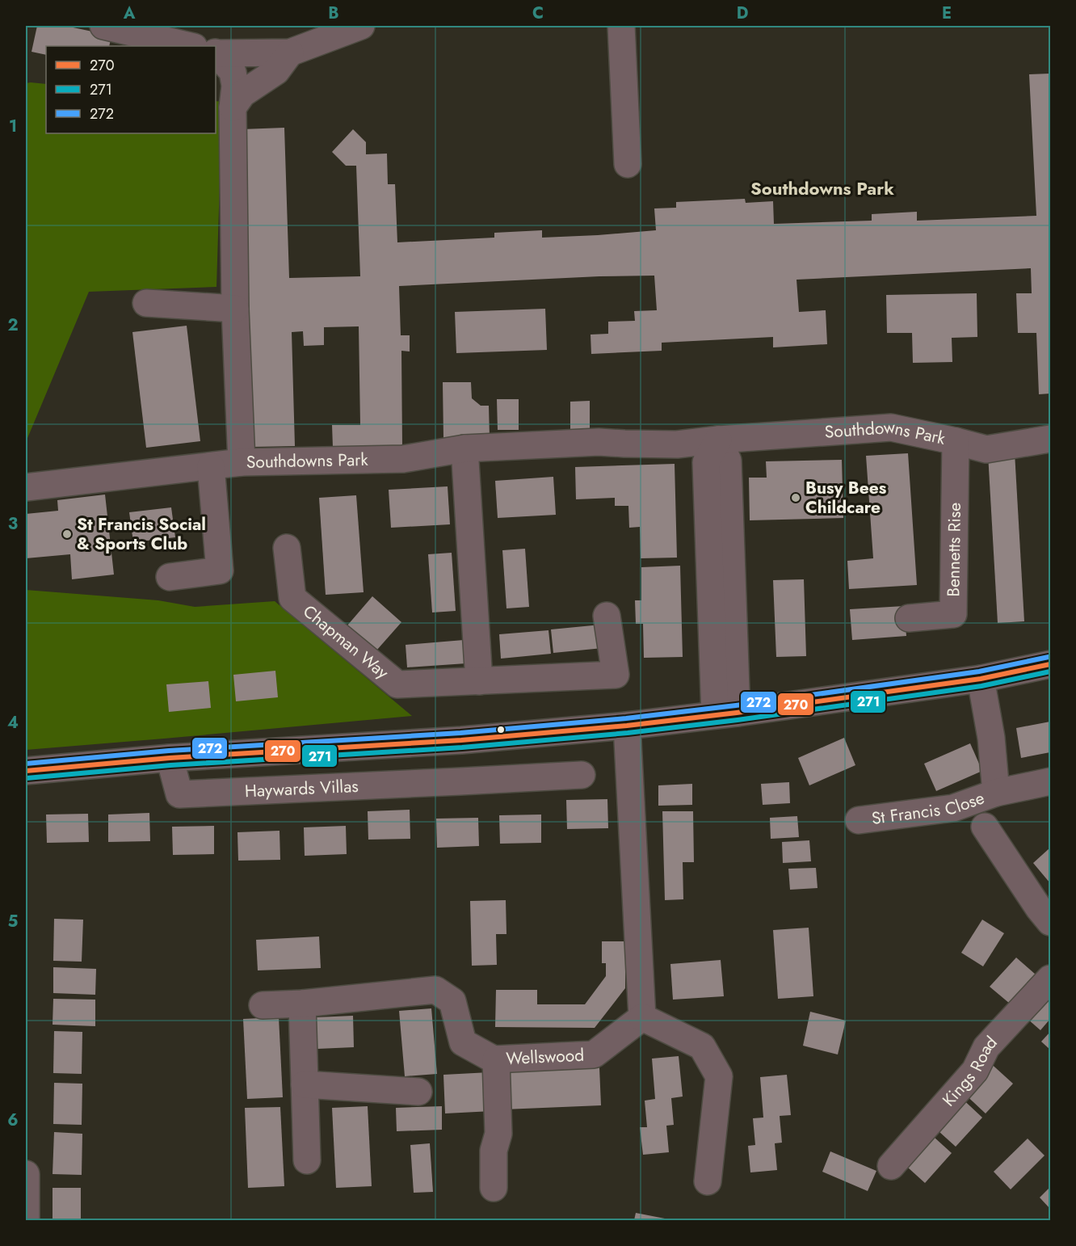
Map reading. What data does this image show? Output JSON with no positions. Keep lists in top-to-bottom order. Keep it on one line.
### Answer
{"streets":{"street":["Southdowns Park","Bennetts Rise","Chapman Way","Haywards Villas","St Francis Close","Wellswood","Kings Road"]},"crossings":[["Southdowns Park","Bennetts Rise"]],"districts":["Southdowns Park"],"places":["Busy Bees Childcare","St Francis Social & Sports Club"],"lines":["transit line 272","transit line 270","transit line 271"],"legend":["270","271","272"],"grid":{"columns":["A","B","C","D","E"],"rows":["1","2","3","4","5","6"]}}
